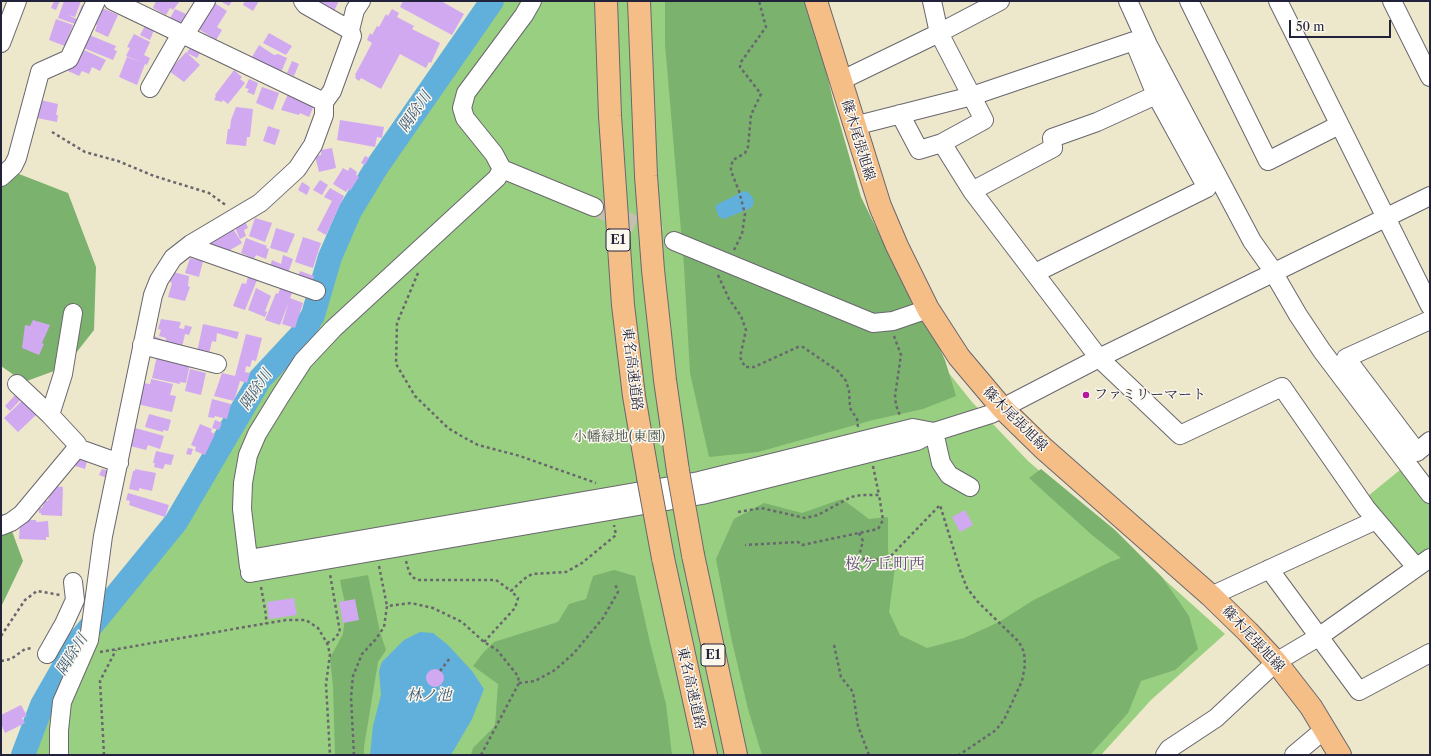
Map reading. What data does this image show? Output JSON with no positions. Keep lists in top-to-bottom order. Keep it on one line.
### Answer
{"streets":{"main road":["篠木尾張旭線","E1","東名高速道路"]},"districts":["桜ケ丘町西"],"water":["隅除川","林ノ池"],"parks":["小幡緑地(東園)"],"places":["ファミリーマート"],"scale_bar":"50 m"}
